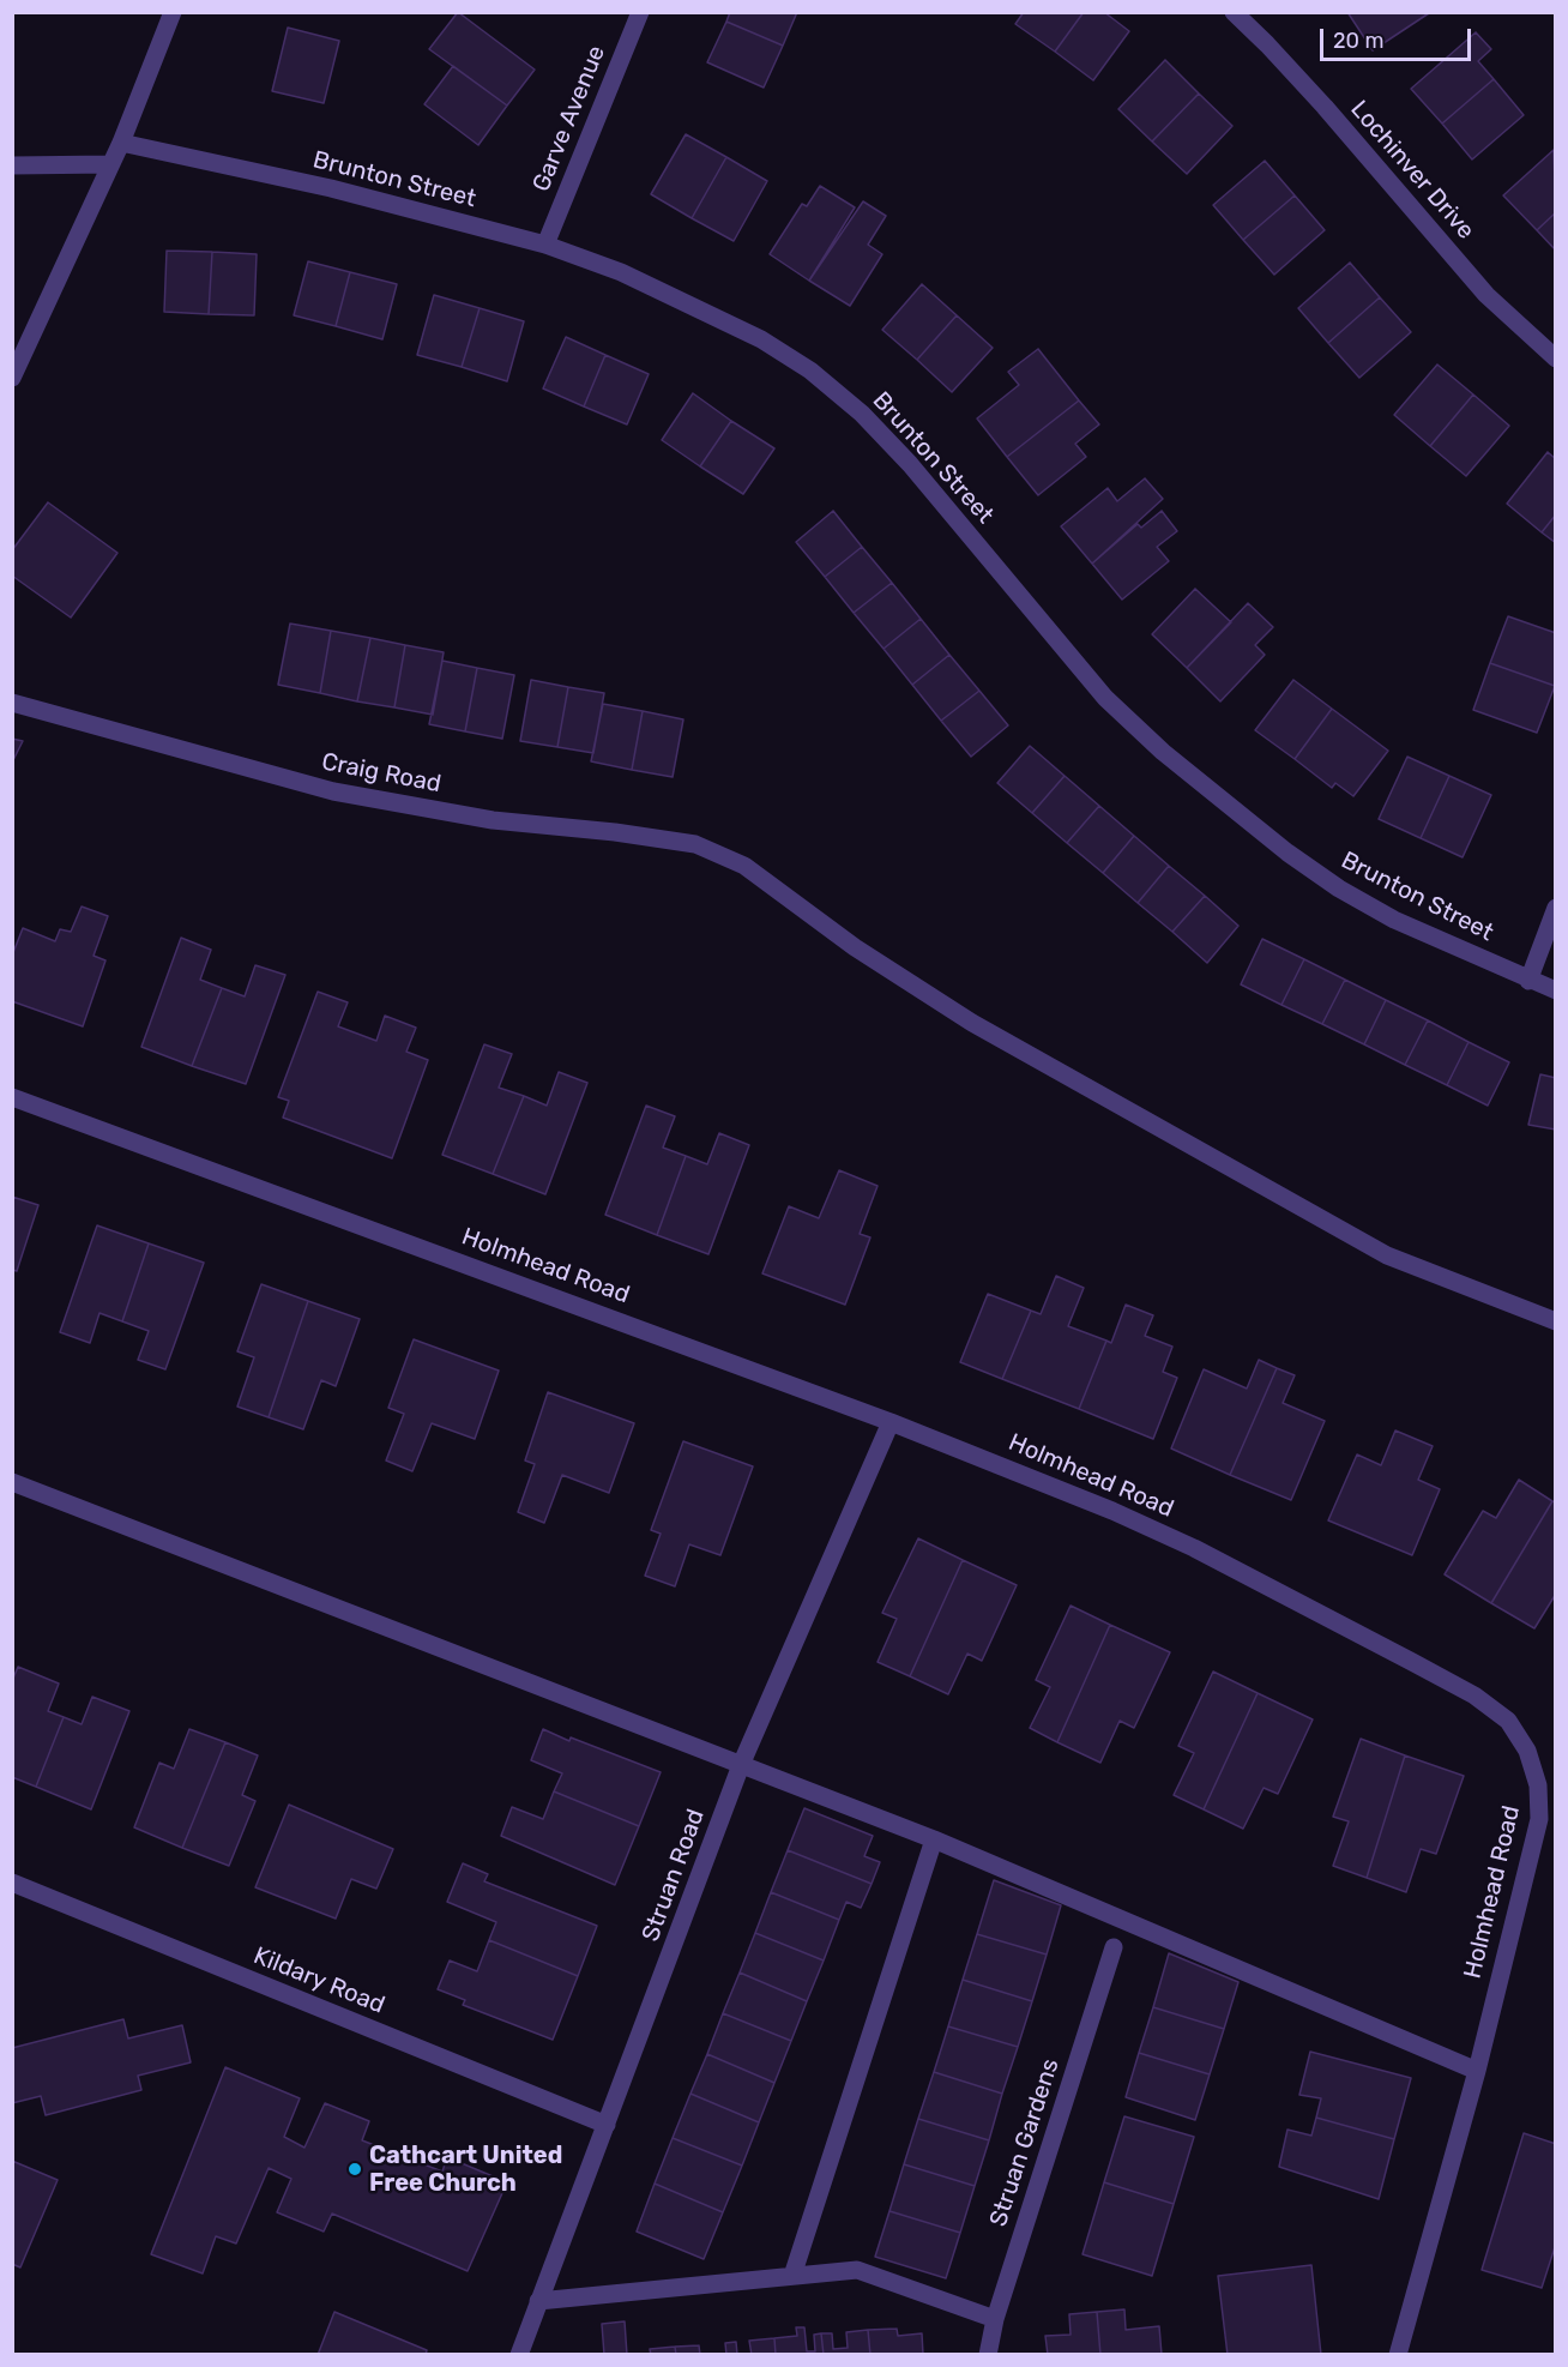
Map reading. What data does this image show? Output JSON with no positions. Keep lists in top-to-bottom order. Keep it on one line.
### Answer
{"streets":{"street":["Garve Avenue","Lochinver Drive","Brunton Street","Craig Road","Holmhead Road","Struan Road","Kildary Road","Struan Gardens"]},"crossings":[["Garve Avenue","Brunton Street"],["Holmhead Road","Struan Road"],["Struan Road","Kildary Road"]],"places":["Cathcart United Free Church"],"scale_bar":"20 m"}
